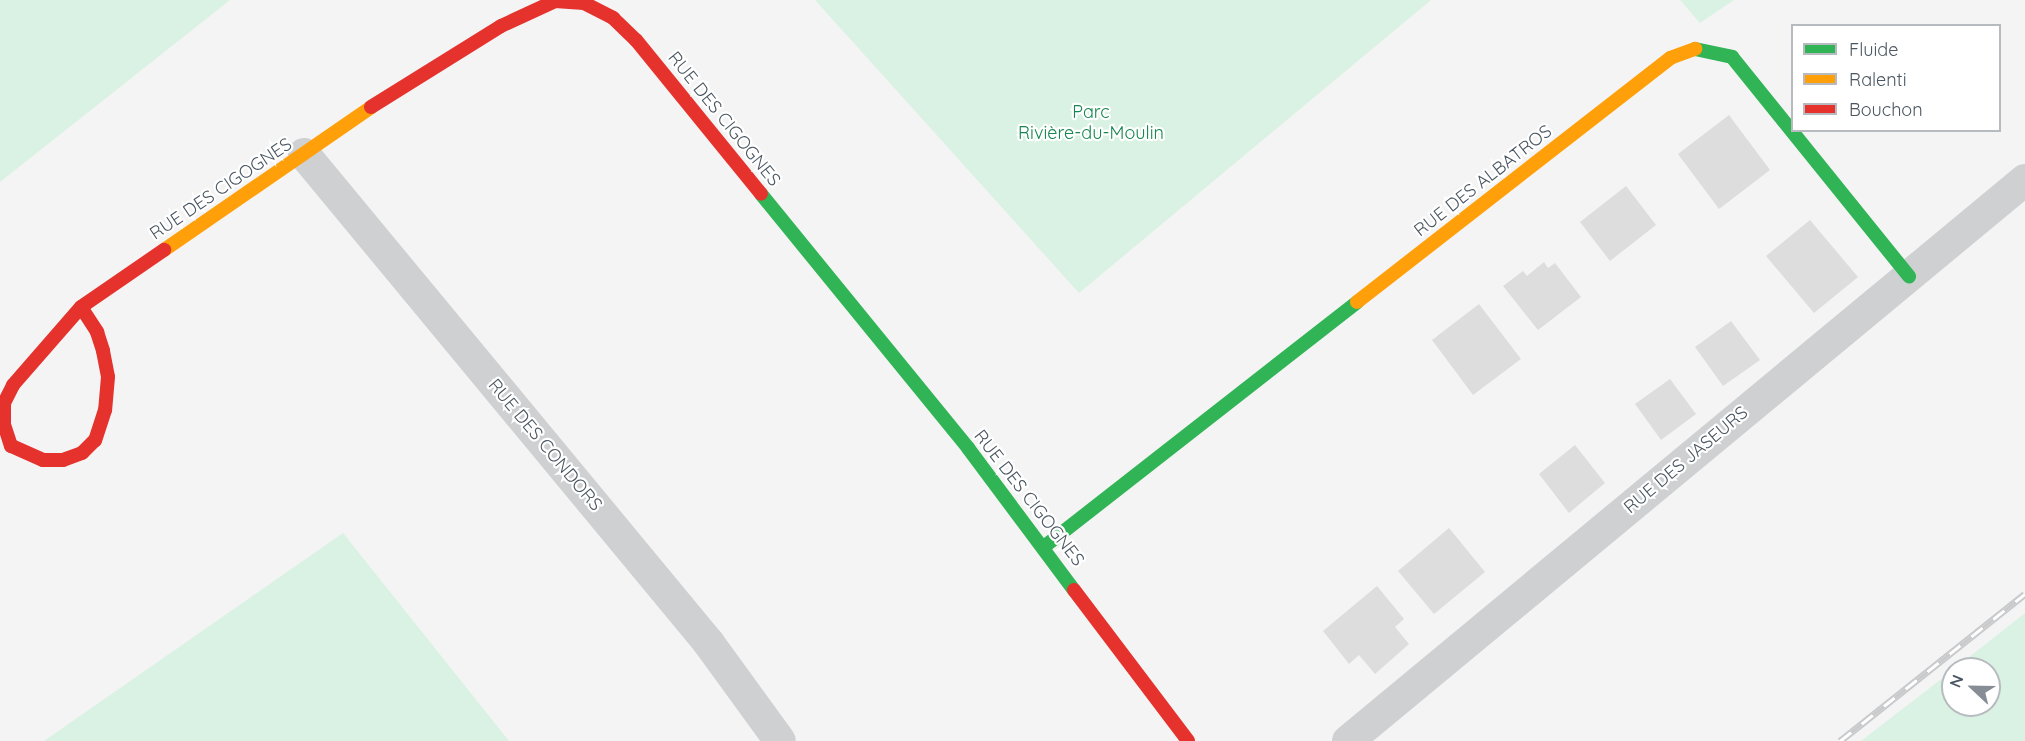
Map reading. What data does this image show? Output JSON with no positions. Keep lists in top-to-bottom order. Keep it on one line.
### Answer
{"streets":{"street":["RUE DES CIGOGNES","RUE DES ALBATROS","RUE DES CONDORS","RUE DES JASEURS"]},"crossings":[["RUE DES CIGOGNES","RUE DES ALBATROS"],["RUE DES CIGOGNES","RUE DES CONDORS"],["RUE DES ALBATROS","RUE DES JASEURS"]],"parks":["Parc Rivière-du-Moulin"],"legend":["Fluide","Ralenti","Bouchon"],"north":"left"}
